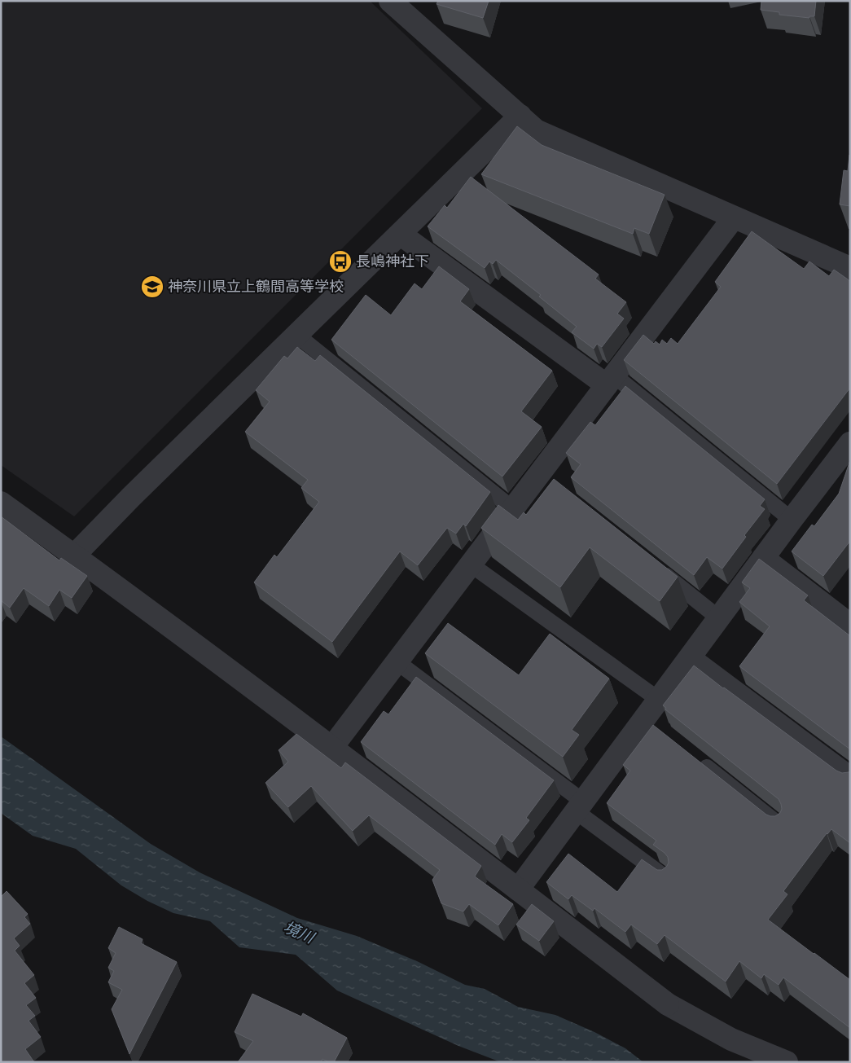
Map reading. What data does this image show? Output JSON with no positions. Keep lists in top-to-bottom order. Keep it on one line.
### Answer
{"water":["境川"],"places":{"bus stop":["長嶋神社下"],"school or university":["神奈川県立上鶴間高等学校"]}}
